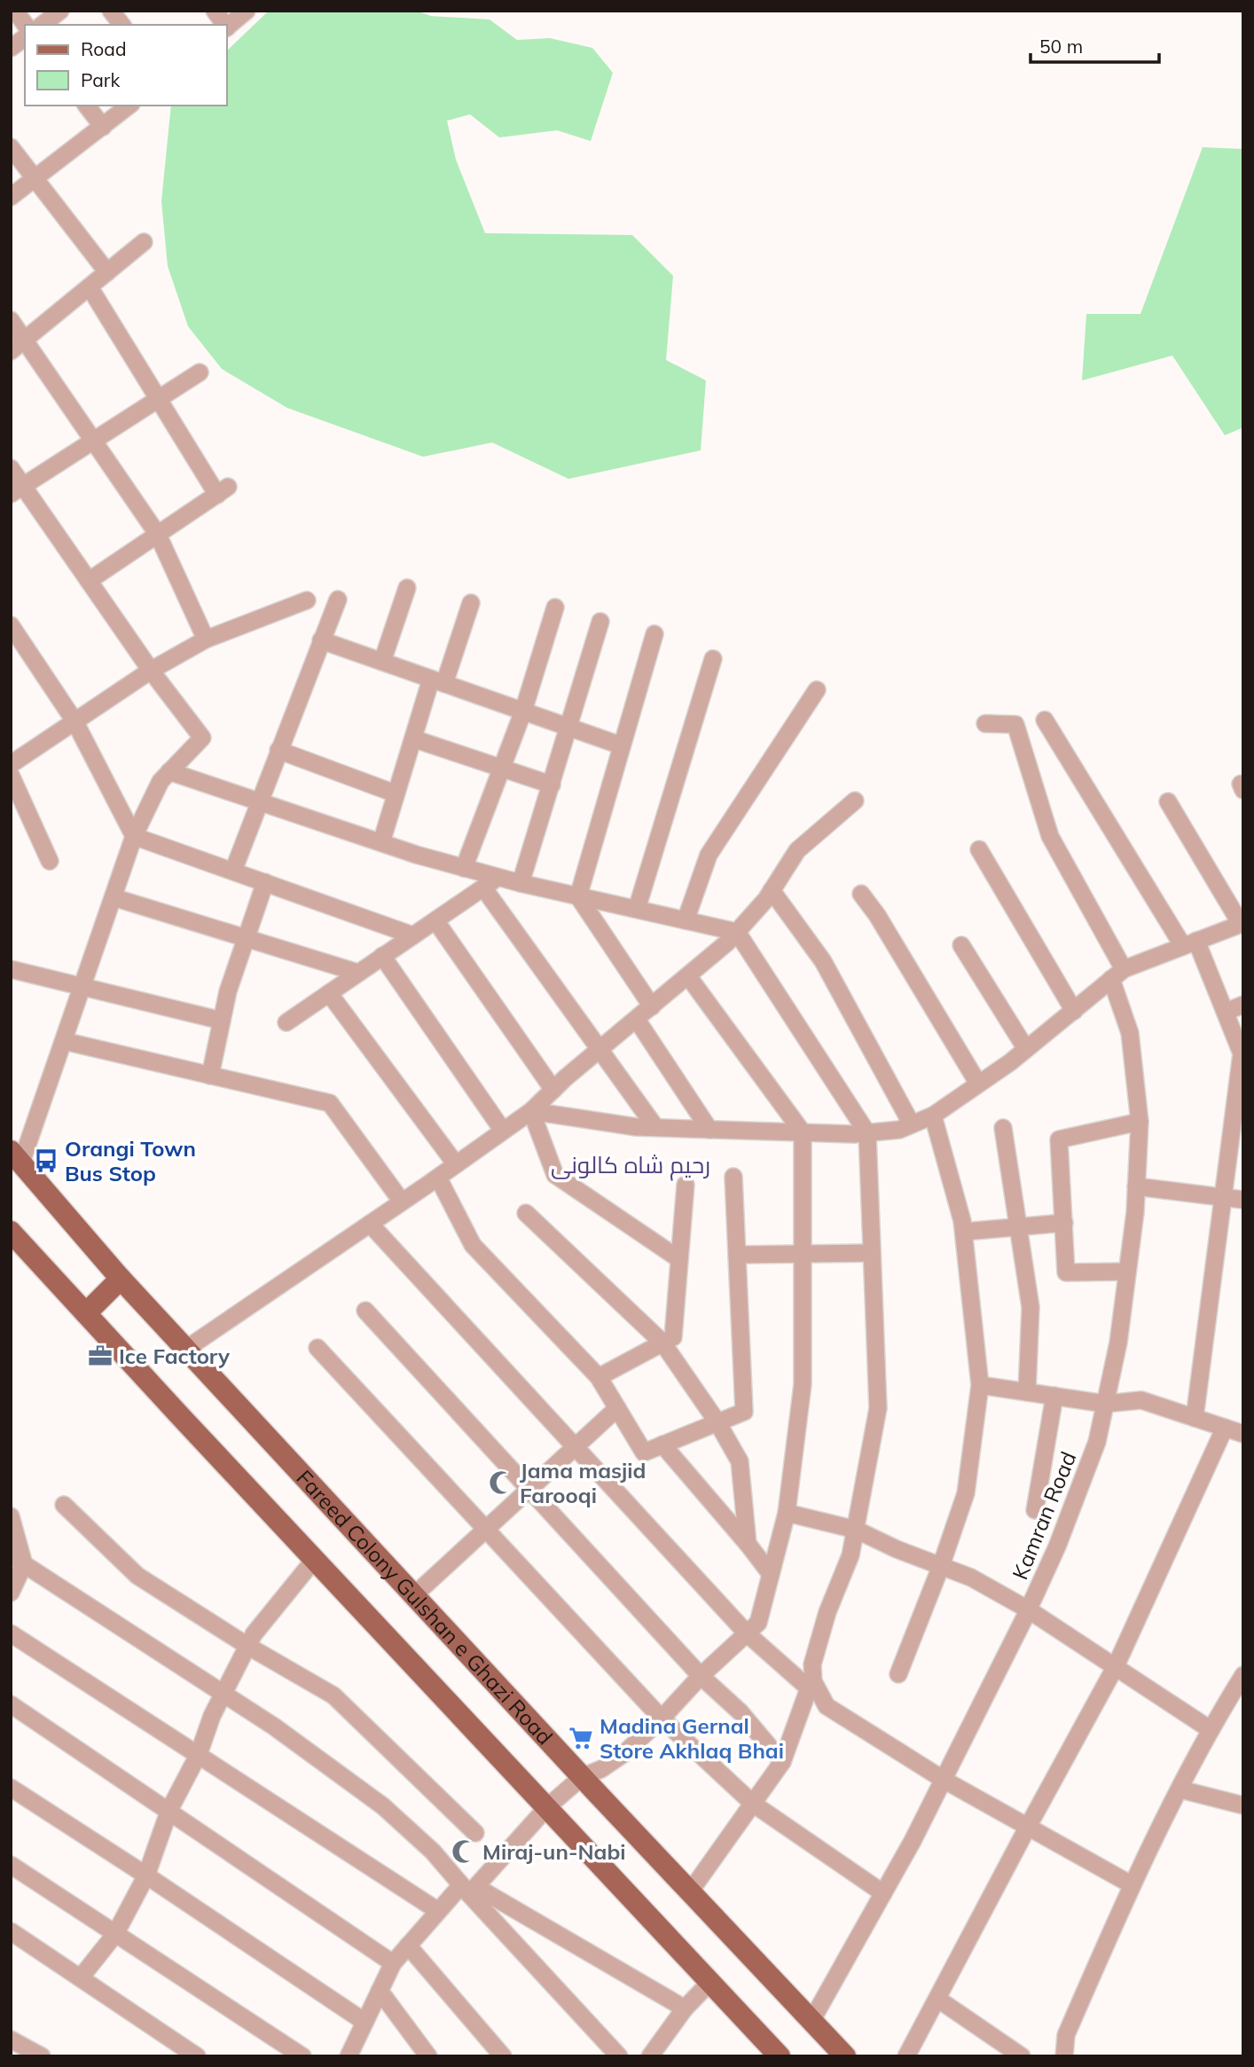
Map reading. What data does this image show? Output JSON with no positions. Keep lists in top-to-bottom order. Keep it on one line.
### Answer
{"streets":{"main road":["Fareed Colony Gulshan e Ghazi Road"],"street":["Kamran Road"]},"crossings":[["Kamran Road","Fareed Colony Gulshan e Ghazi Road"]],"districts":["رحیم شاہ کالونی"],"places":{"bus stop":["Orangi Town Bus Stop"],"office":["Ice Factory"],"mosque":["Jama masjid Farooqi","Miraj-un-Nabi"],"supermarket":["Madina Gernal Store Akhlaq Bhai"]},"legend":["Road","Park"],"scale_bar":"50 m"}
